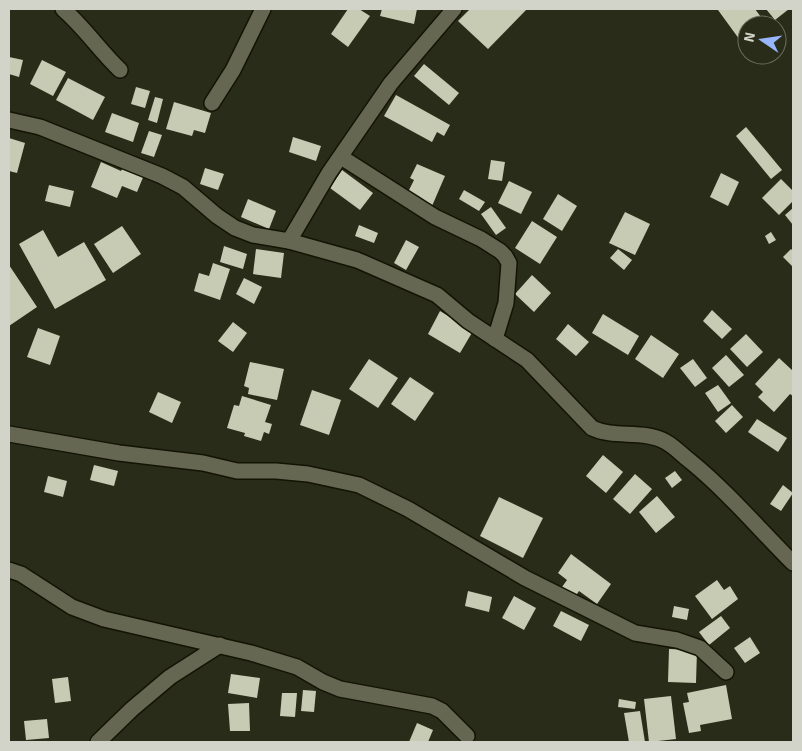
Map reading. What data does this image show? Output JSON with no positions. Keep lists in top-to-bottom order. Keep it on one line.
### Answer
{"north":"left"}
